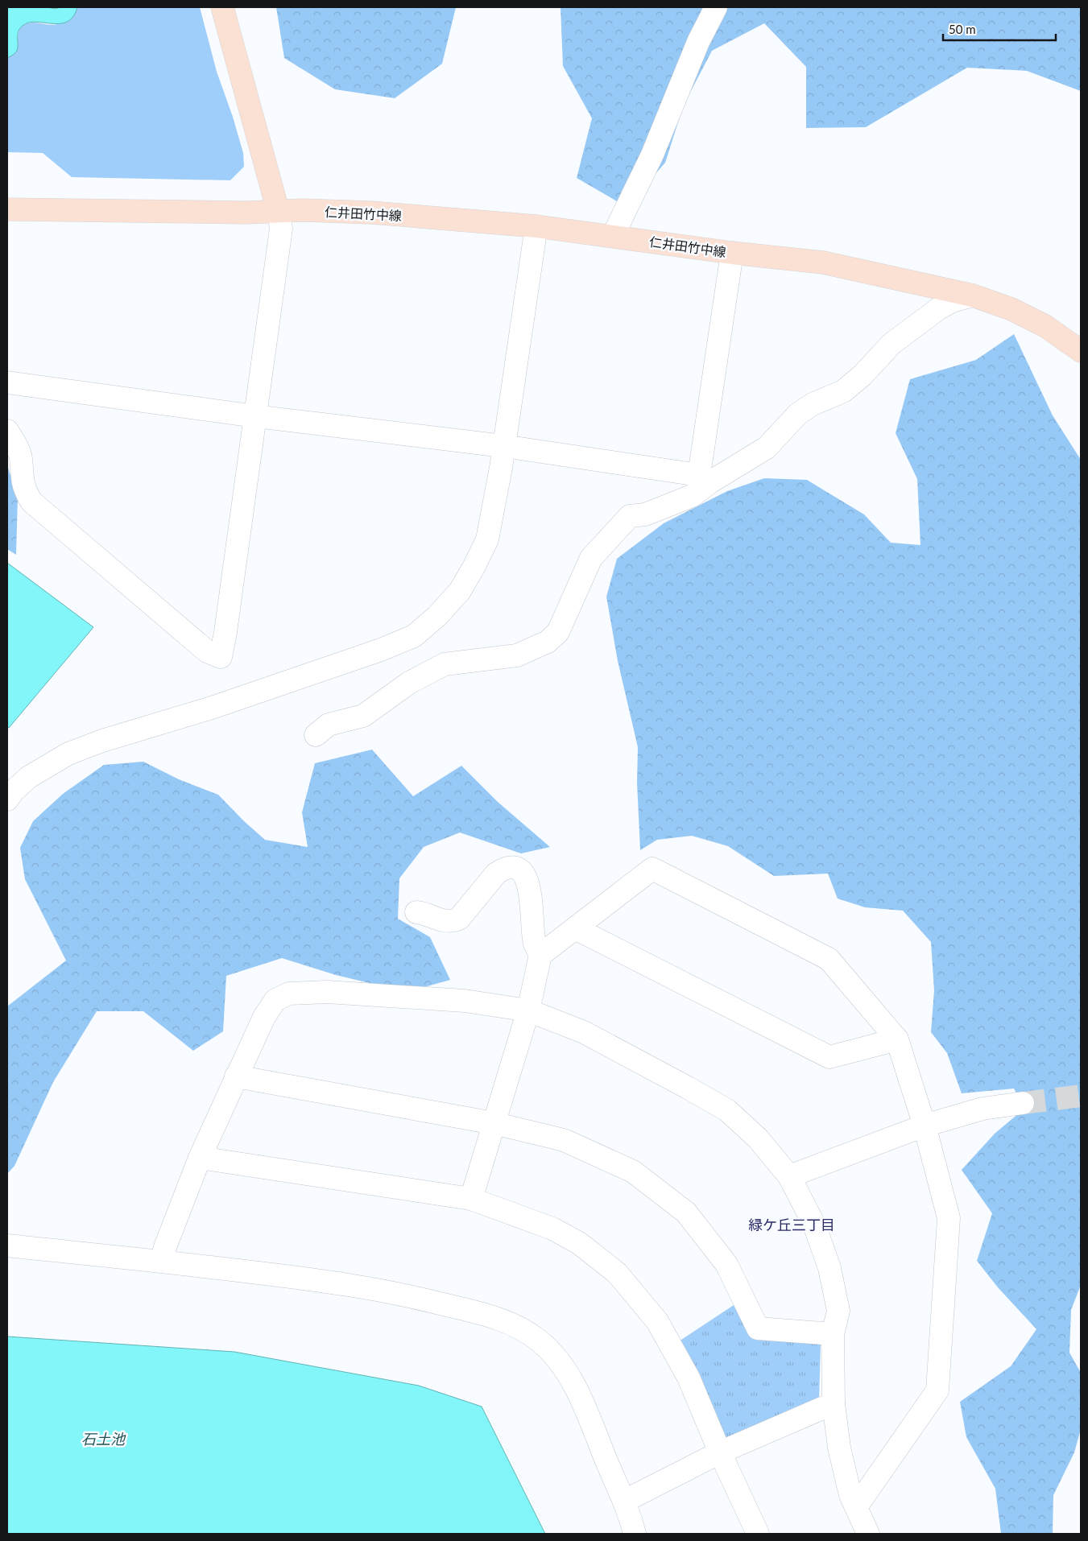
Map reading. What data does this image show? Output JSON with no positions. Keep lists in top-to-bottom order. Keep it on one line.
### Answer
{"streets":{"main road":["仁井田竹中線"]},"districts":["緑ケ丘三丁目"],"water":["石土池"],"scale_bar":"50 m"}
